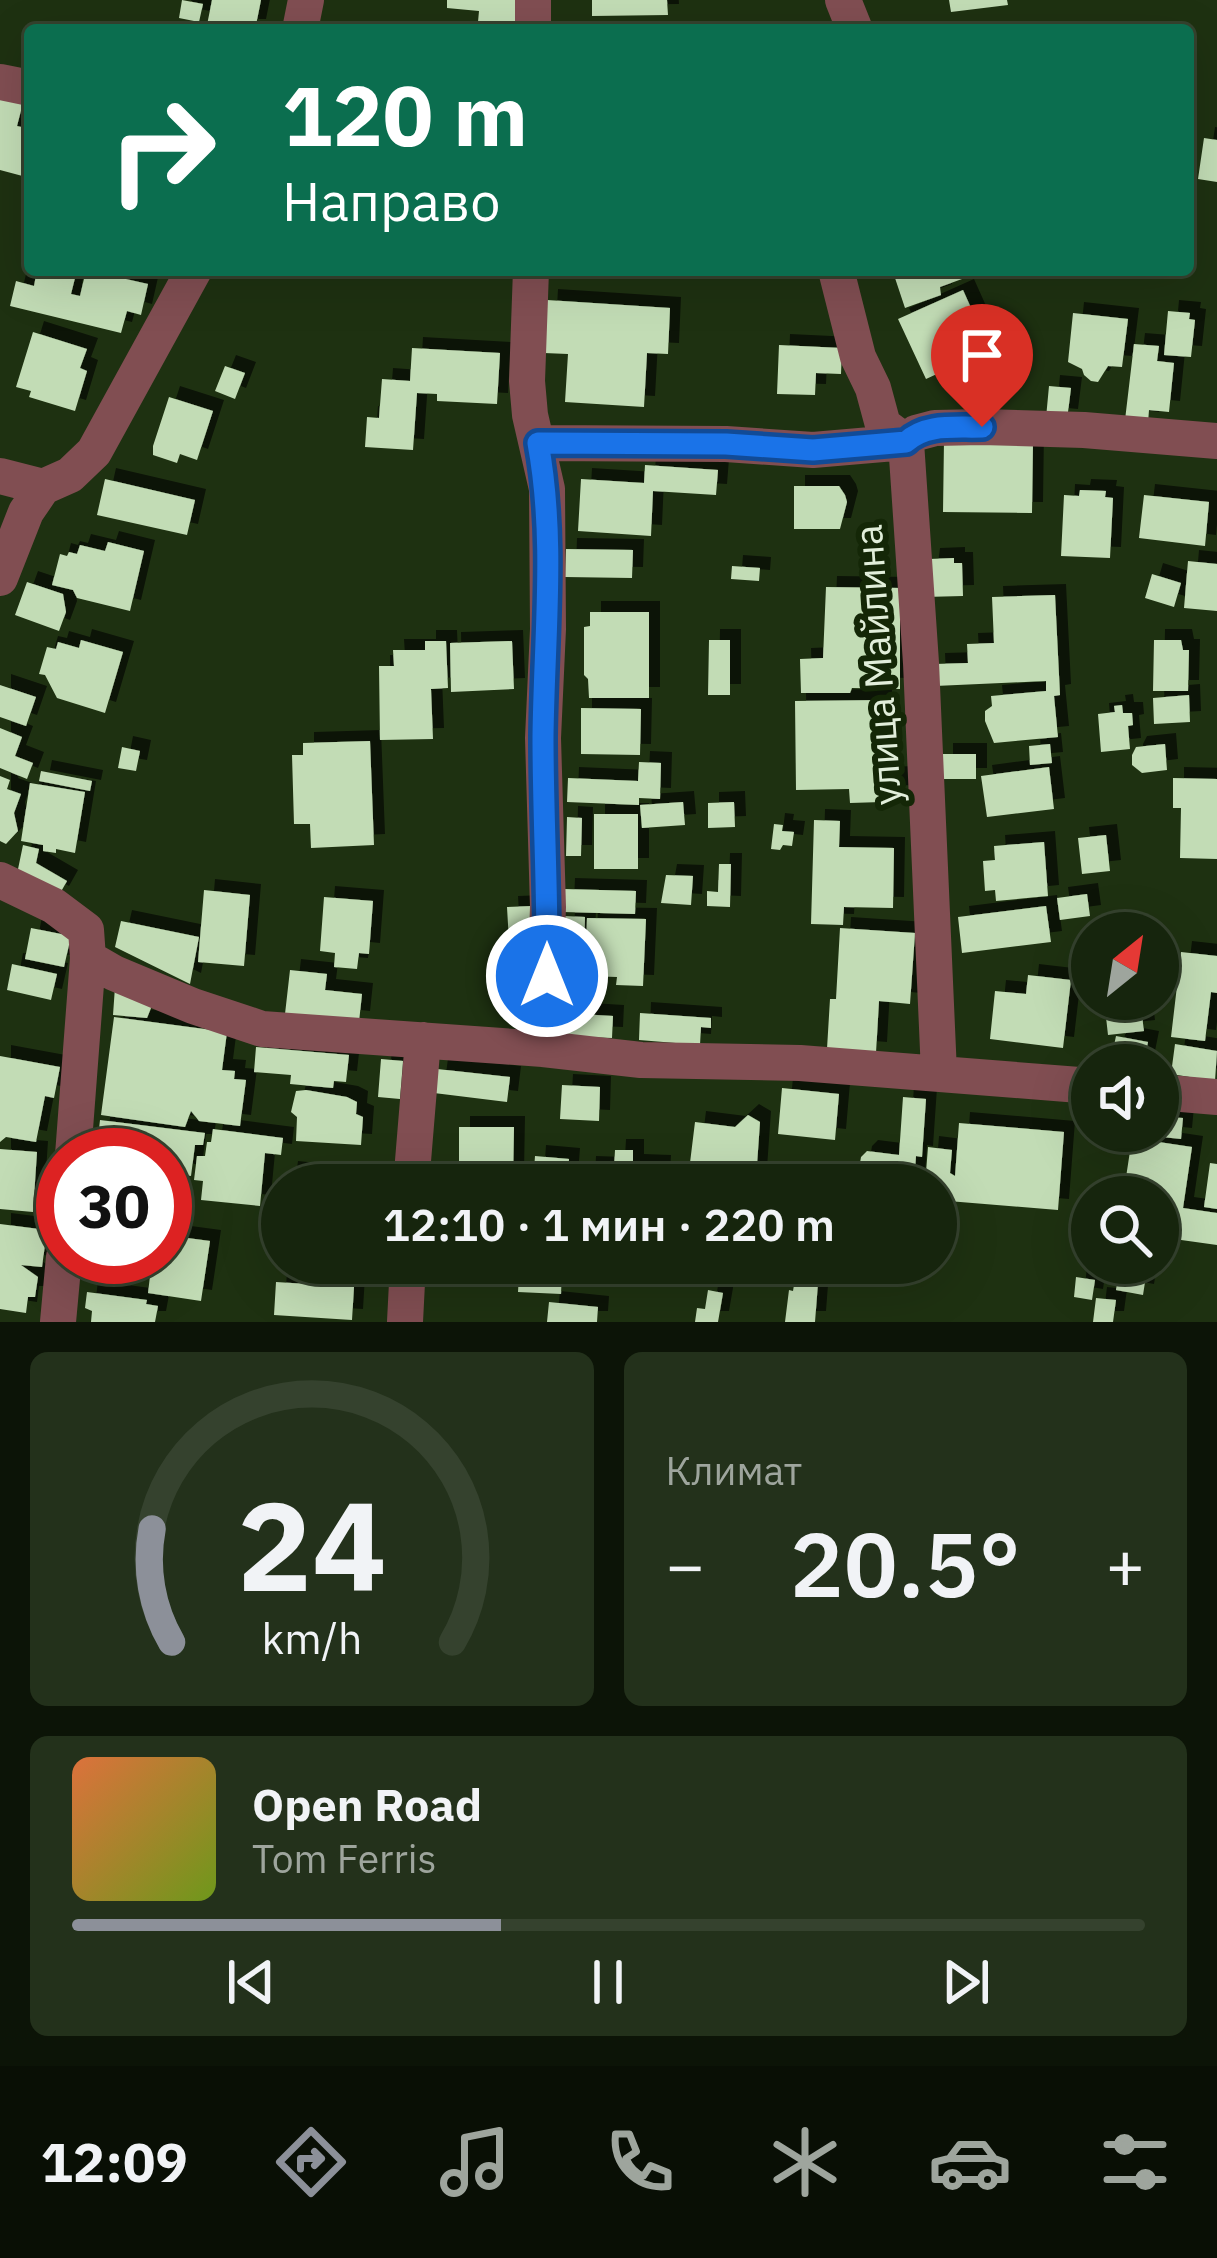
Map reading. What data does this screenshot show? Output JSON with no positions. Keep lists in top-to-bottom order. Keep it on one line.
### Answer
{"streets":{"street":["улица Майлина"]},"north":"top right","page":{"turn":["120 m","Направо"],"limit":"30","trip":"12:10 · 1 мин · 220 m","tile":"Климат","heat":["−","20.5°","+"],"song":["Open Road","Tom Ferris"],"tabs":"12:09","gauge":["24","km/h"]}}
